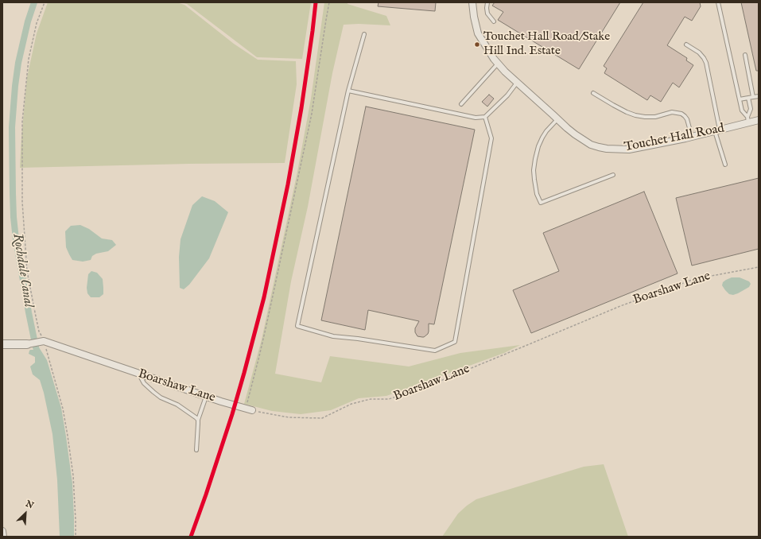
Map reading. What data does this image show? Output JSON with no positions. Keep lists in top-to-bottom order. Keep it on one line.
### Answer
{"streets":{"street":["Touchet Hall Road","Boarshaw Lane"]},"water":["Rochdale Canal"],"places":["Touchet Hall Road/Stake Hill Ind. Estate"],"north":"top right"}
